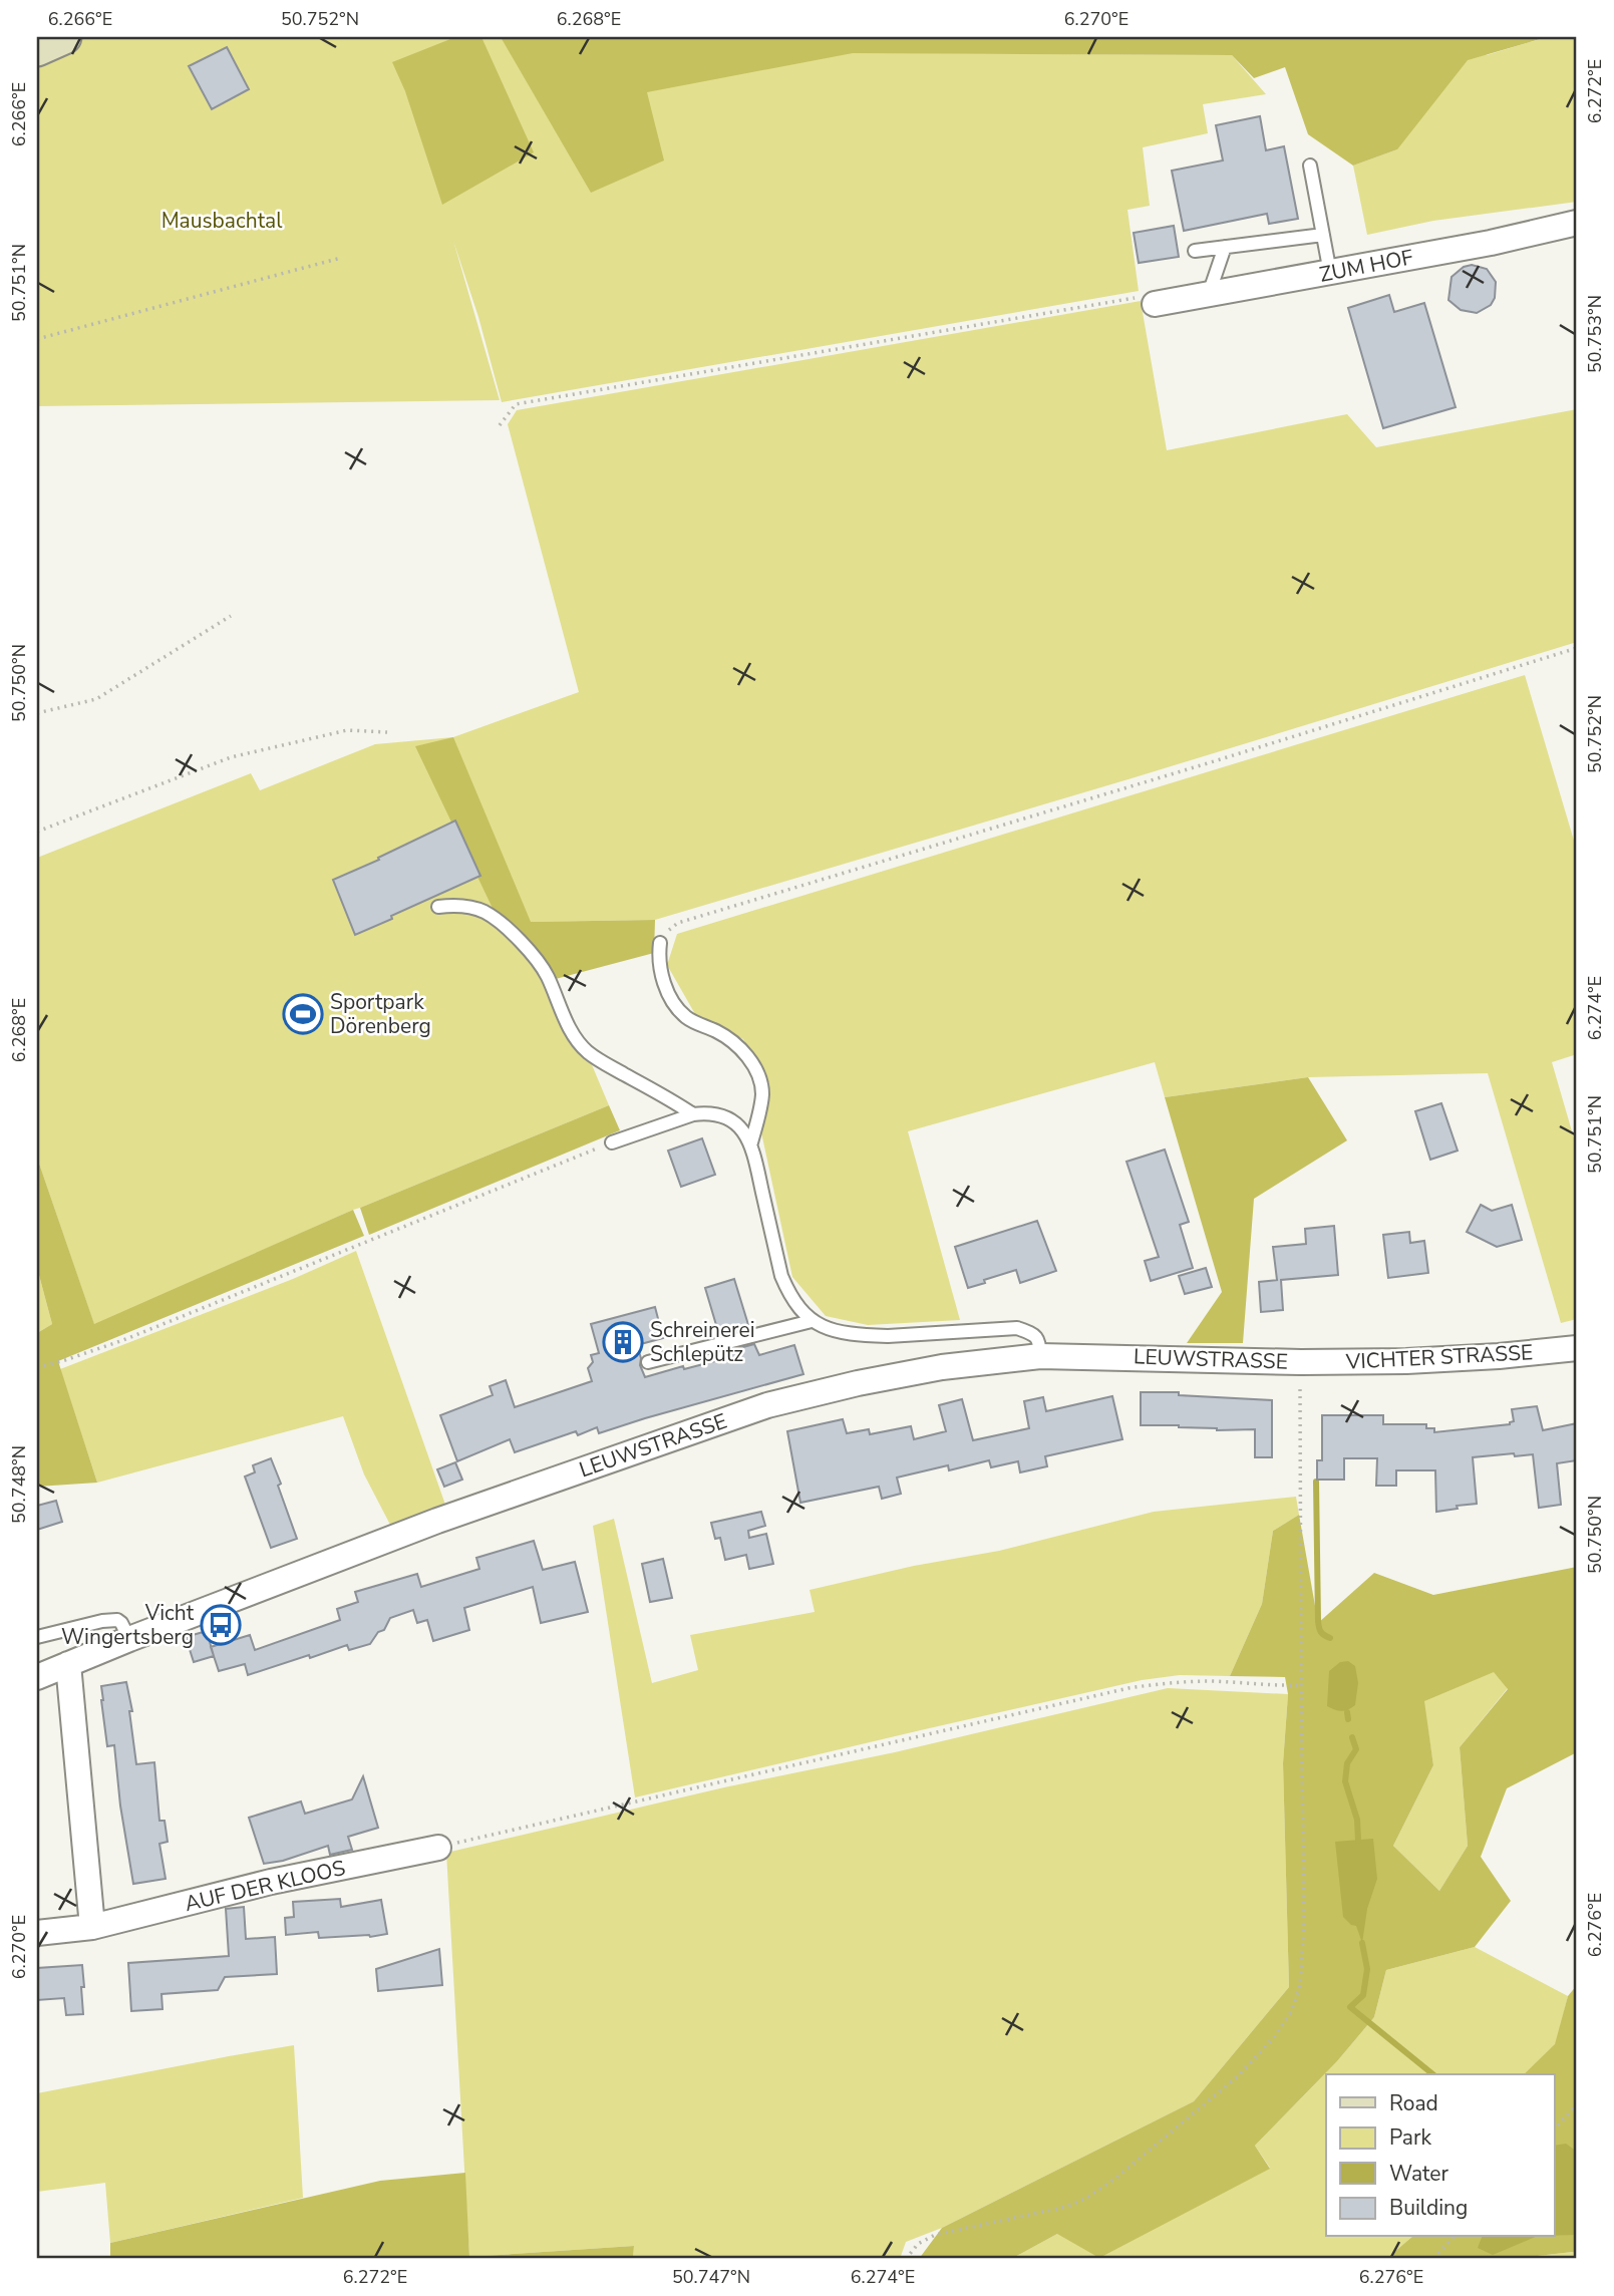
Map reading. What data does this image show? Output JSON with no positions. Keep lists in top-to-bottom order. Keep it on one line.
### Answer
{"streets":{"street":["ZUM HOF","VICHTER STRASSE","LEUWSTRASSE","AUF DER KLOOS"]},"crossings":[["VICHTER STRASSE","LEUWSTRASSE"]],"parks":["Mausbachtal"],"places":{"sports":["Sportpark Dörenberg"],"building":["Schreinerei Schlepütz"],"bus stop":["Vicht Wingertsberg"]},"legend":["Road","Park","Water","Building"],"coordinates":["6.266°E","50.752°N","6.268°E","6.270°E","6.272°E","50.751°N","50.753°N","50.750°N","6.274°E","50.748°N","6.276°E","50.747°N"]}
